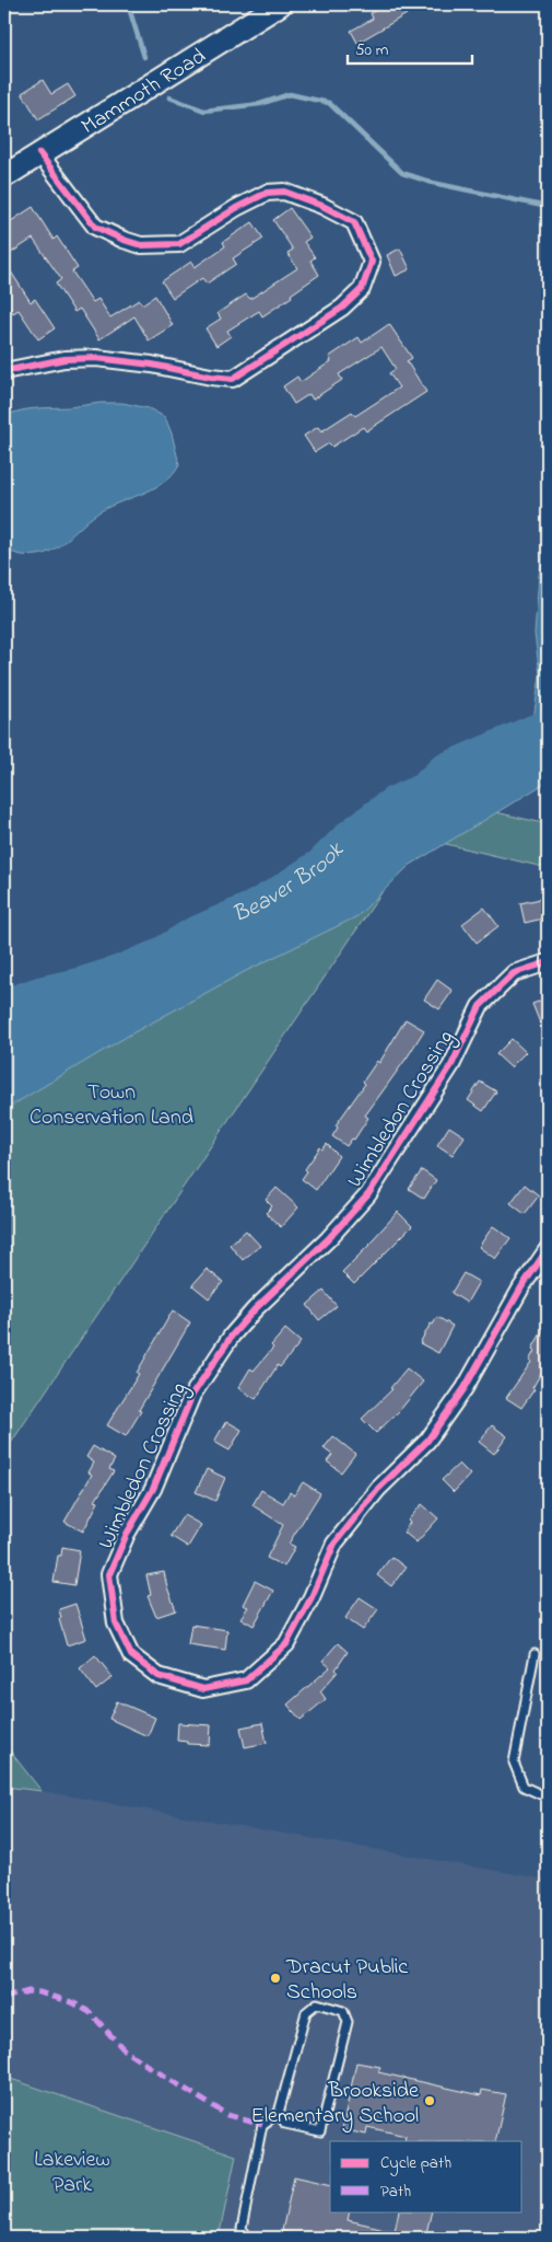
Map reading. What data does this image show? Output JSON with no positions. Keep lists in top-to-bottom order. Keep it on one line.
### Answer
{"streets":{"main road":["Mammoth Road"],"street":["Wimbledon Crossing"]},"water":["Beaver Brook"],"parks":["Town Conservation Land","Lakeview Park"],"places":["Dracut Public Schools","Brookside Elementary School"],"legend":["Cycle path","Path"],"scale_bar":"50 m"}
